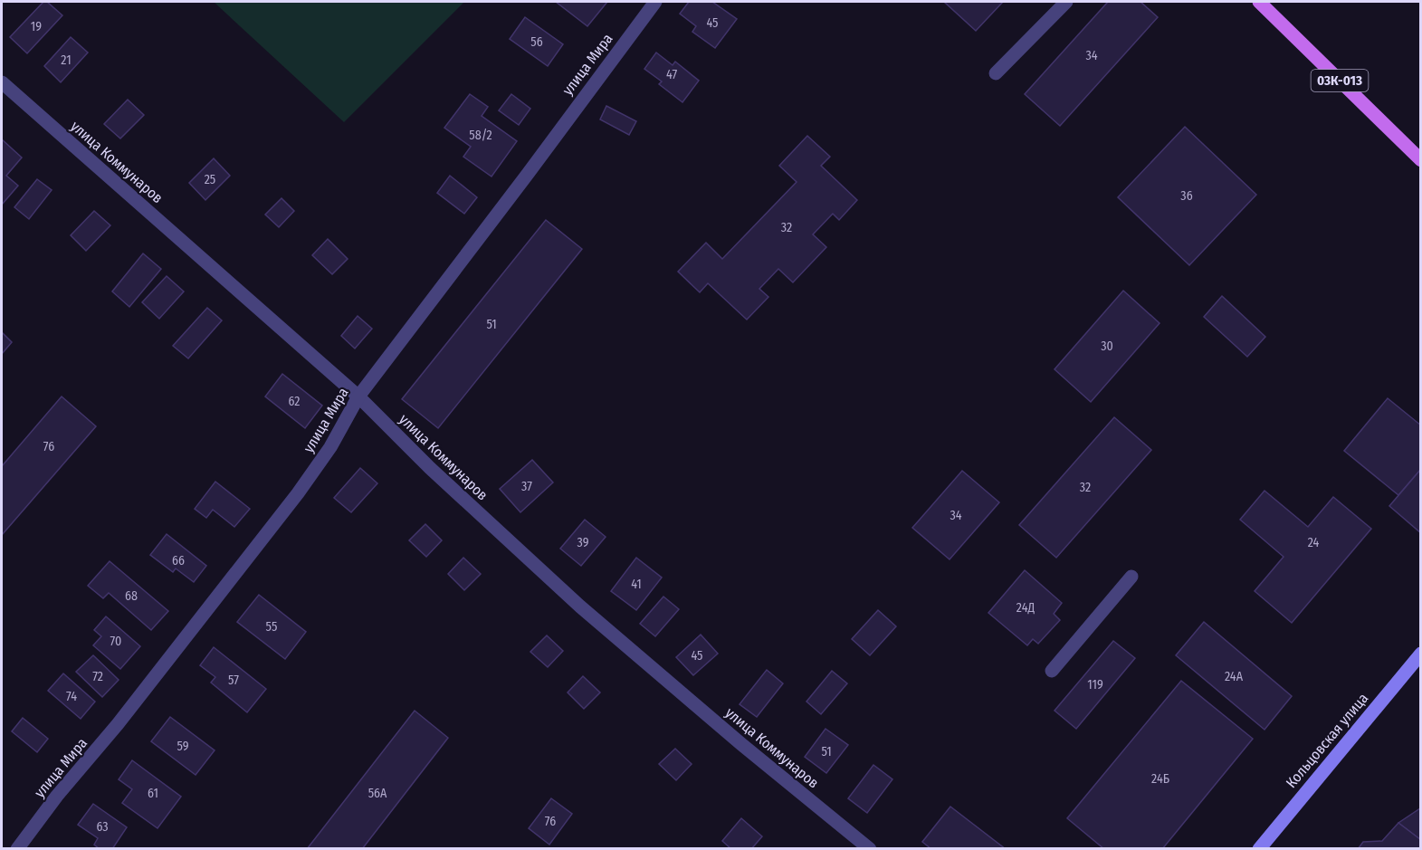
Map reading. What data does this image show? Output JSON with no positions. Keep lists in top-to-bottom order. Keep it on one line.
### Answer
{"streets":{"main road":["03К-013","Кольцовская улица"],"street":["улица Мира","улица Коммунаров"]},"crossings":[["улица Мира","улица Коммунаров"]],"house_numbers":["45","19","56","34","21","47","58/2","25","36","32","51","30","62","76","37","32","34","39","24","66","41","68","24Д","55","70","45","72","24А","57","119","74","59","51","24Б","61","56А","76","63"]}
